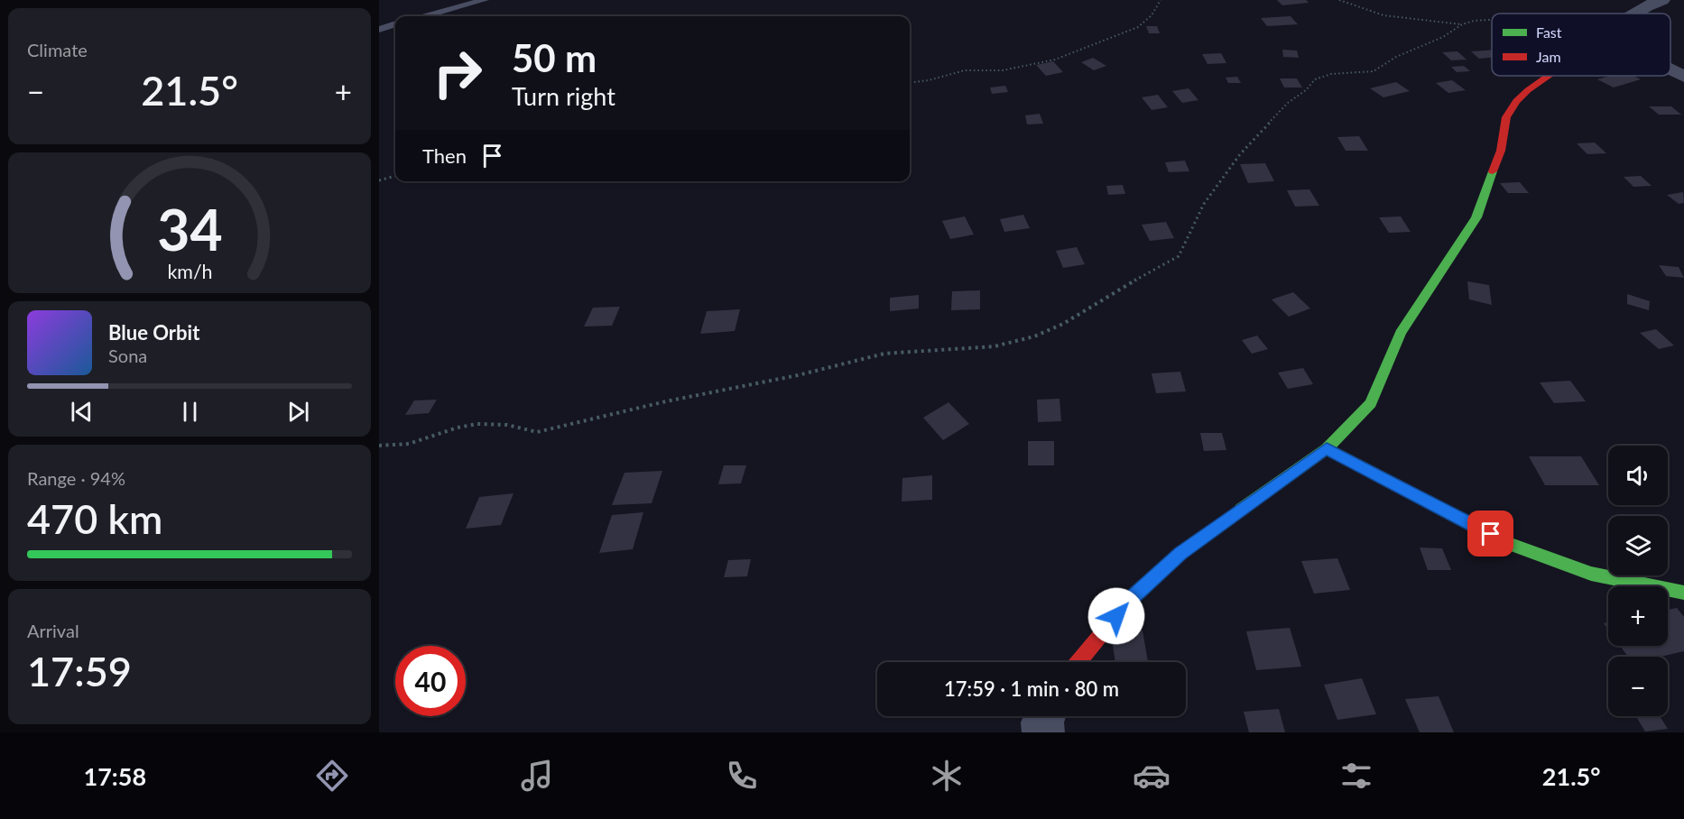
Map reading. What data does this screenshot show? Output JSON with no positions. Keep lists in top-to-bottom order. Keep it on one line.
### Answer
{"legend":["Fast","Jam"],"page":{"tile":["Climate",["Range · 94%","470 km"],["Arrival","17:59"]],"turn":["50 m","Turn right"],"heat":["−","21.5°","+"],"then":"Then","song":["Blue Orbit","Sona"],"map_buttons":["+","−"],"limit":"40","trip":"17:59 · 1 min · 80 m","tabs":["17:58","21.5°"],"gauge":["34","km/h"]}}
